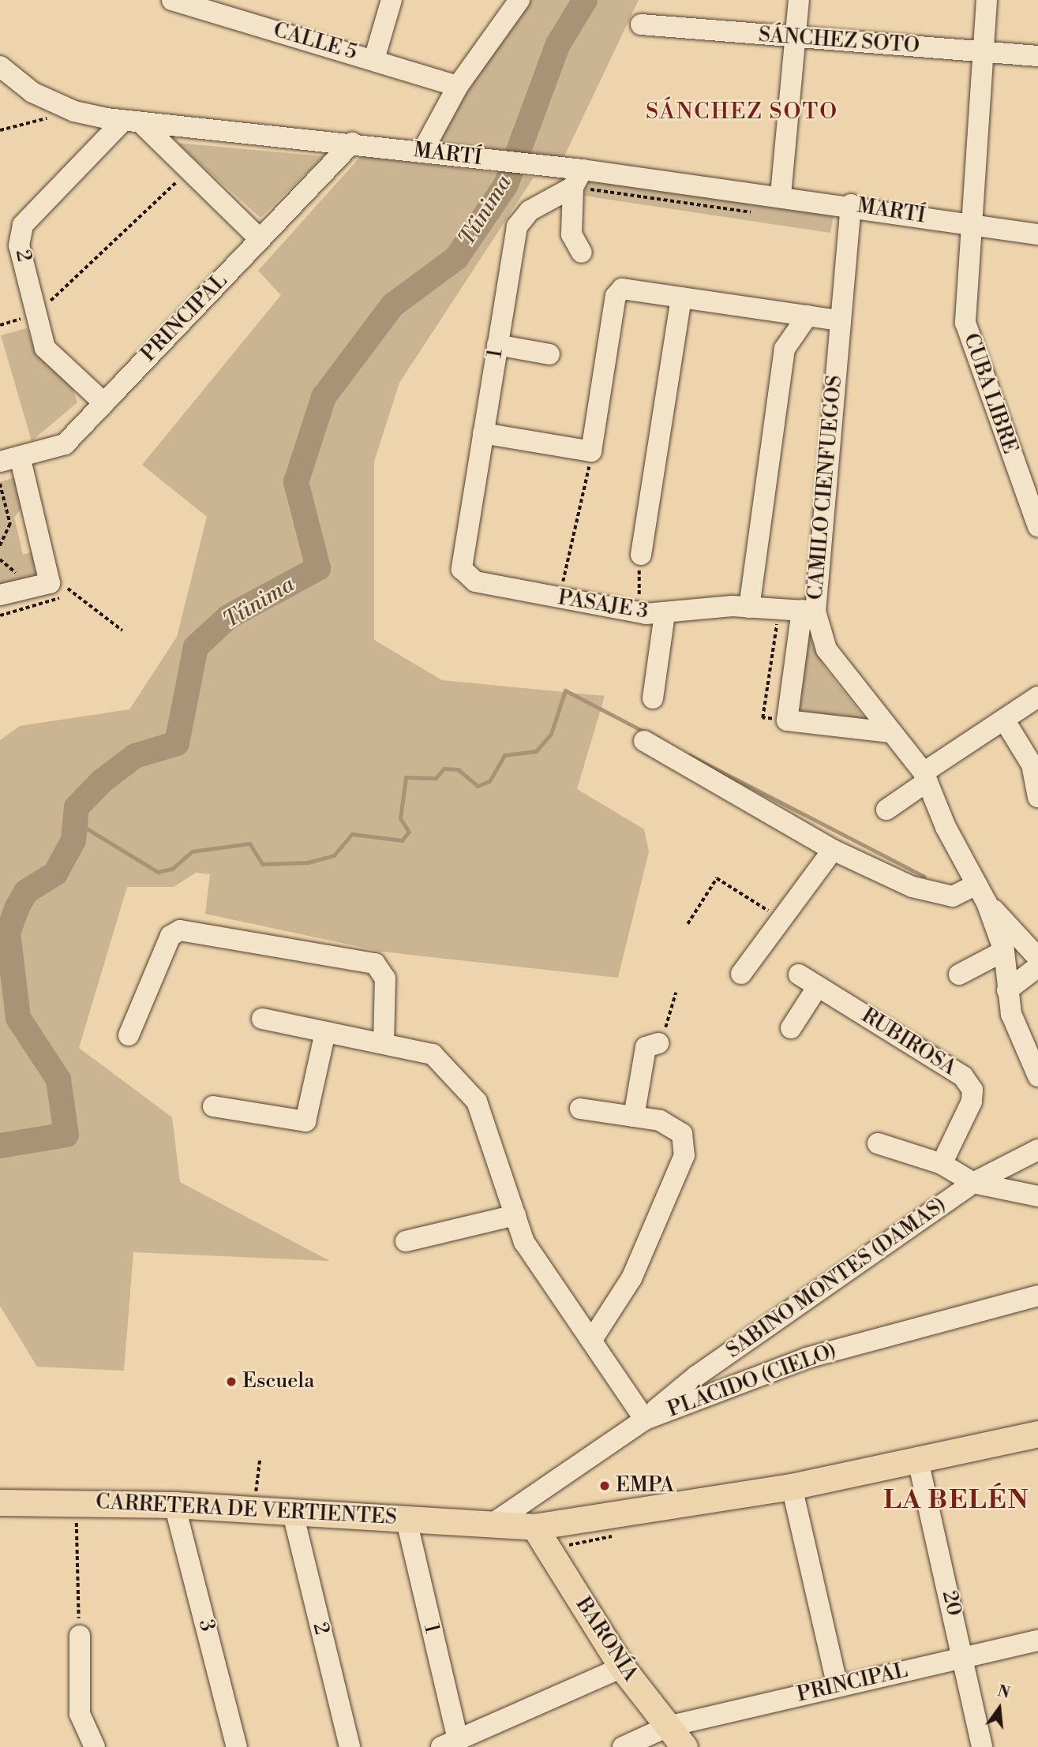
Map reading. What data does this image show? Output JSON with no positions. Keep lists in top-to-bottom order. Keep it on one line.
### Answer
{"streets":{"main road":["CARRETERA DE VERTIENTES","BARONÍA"],"street":["SÁNCHEZ SOTO","CALLE 5","MARTÍ","2","PRINCIPAL","1","CUBA LIBRE","CAMILO CIENFUEGOS","PASAJE 3","RUBIROSA","SABINO MONTES (DAMAS)","PLÁCIDO (CIELO)","20","3"]},"crossings":[["SÁNCHEZ SOTO","CUBA LIBRE"],["MARTÍ","2"],["MARTÍ","PRINCIPAL"],["MARTÍ","1"],["MARTÍ","CUBA LIBRE"],["MARTÍ","CAMILO CIENFUEGOS"],["2","PRINCIPAL"],["2","CARRETERA DE VERTIENTES"],["PRINCIPAL","20"],["PRINCIPAL","BARONÍA"],["1","PASAJE 3"],["1","CARRETERA DE VERTIENTES"],["CAMILO CIENFUEGOS","PASAJE 3"],["SABINO MONTES (DAMAS)","PLÁCIDO (CIELO)"],["PLÁCIDO (CIELO)","CARRETERA DE VERTIENTES"],["CARRETERA DE VERTIENTES","20"],["CARRETERA DE VERTIENTES","3"],["CARRETERA DE VERTIENTES","BARONÍA"]],"districts":["SÁNCHEZ SOTO","LA BELÉN"],"water":["Tíinima"],"places":["Escuela","EMPA"],"north":"top"}
